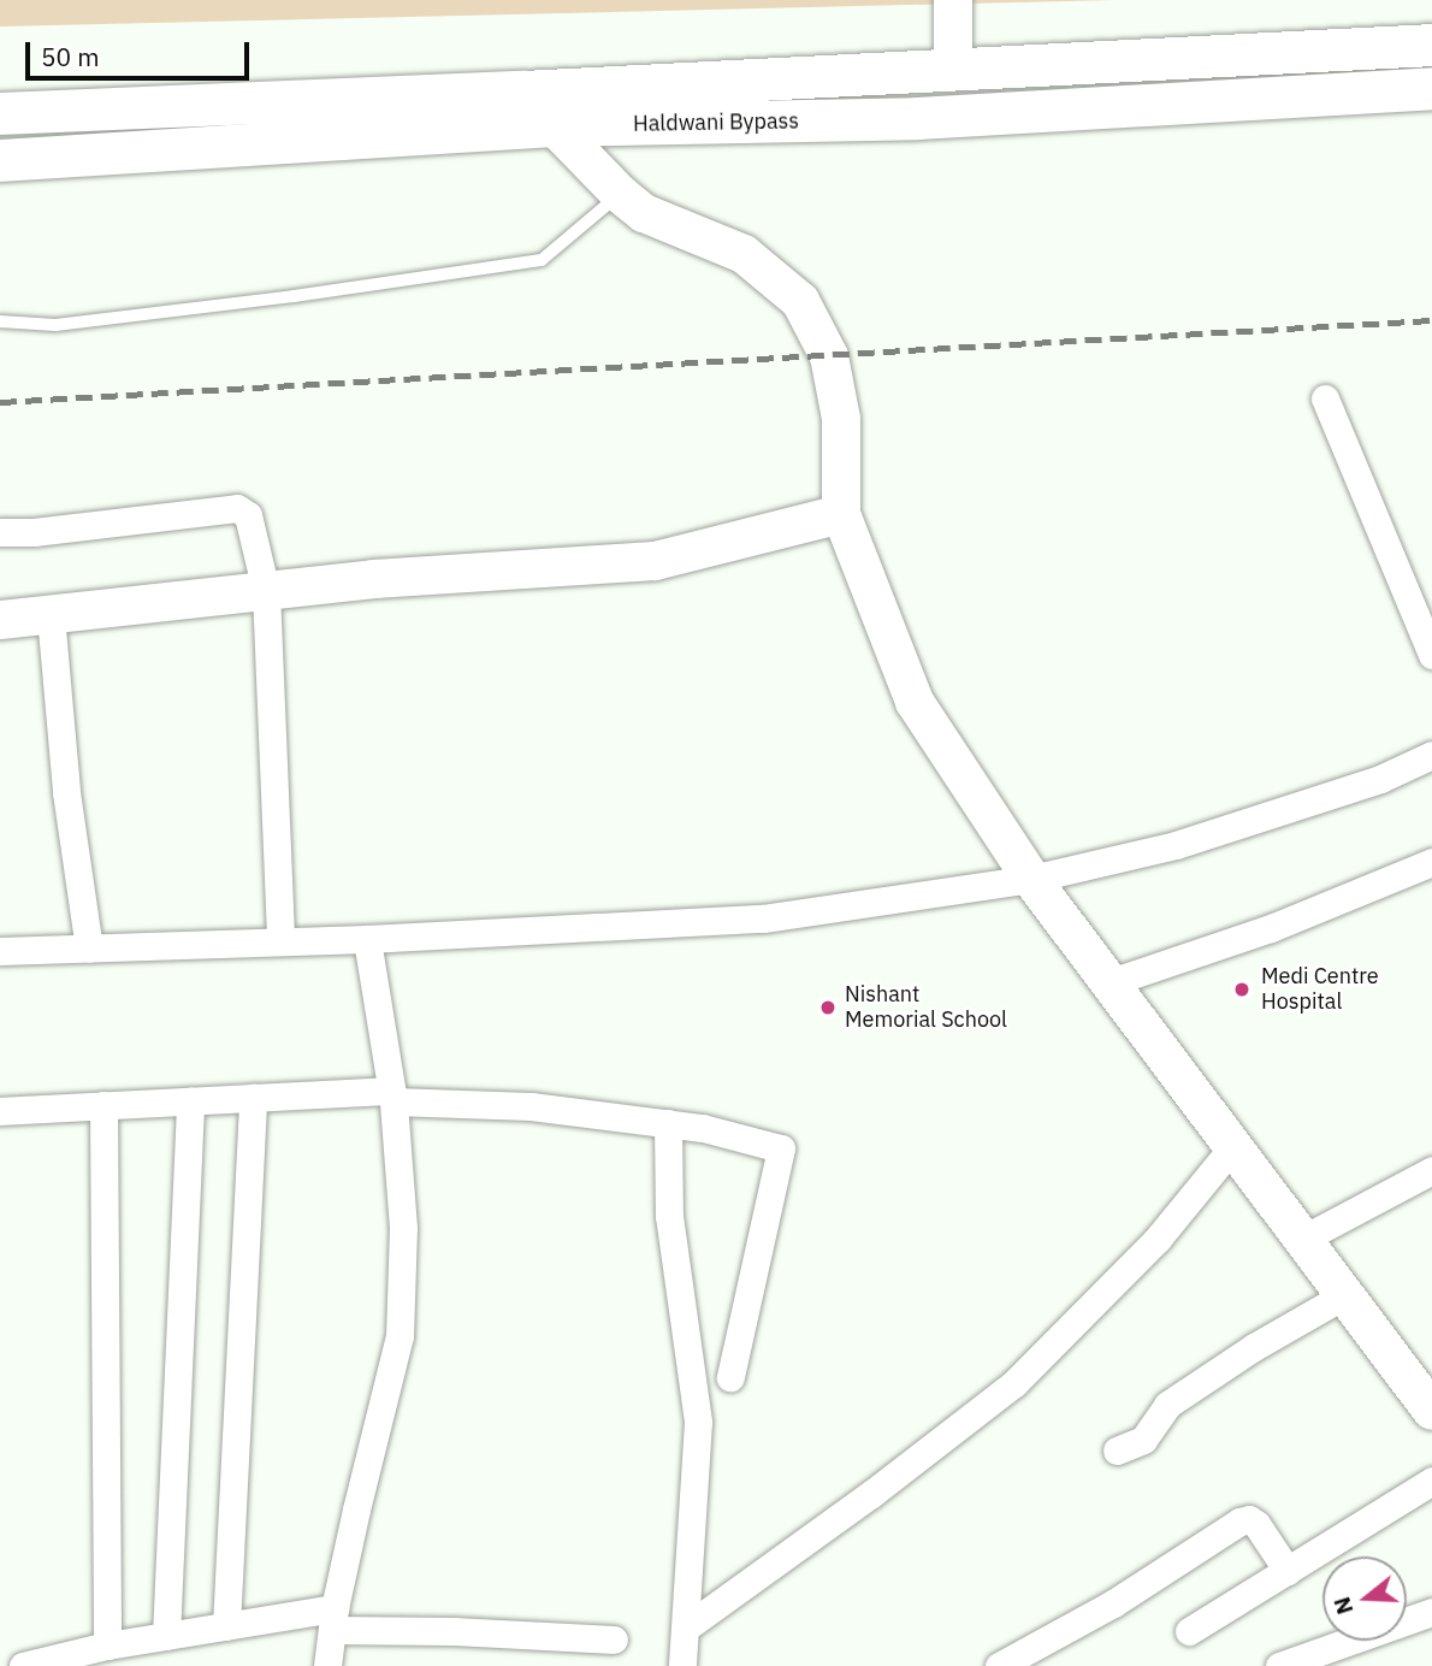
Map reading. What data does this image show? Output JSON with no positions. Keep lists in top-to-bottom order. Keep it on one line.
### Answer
{"streets":{"main road":["Haldwani Bypass"]},"places":["Medi Centre Hospital","Nishant Memorial School"],"scale_bar":"50 m","north":"left"}
